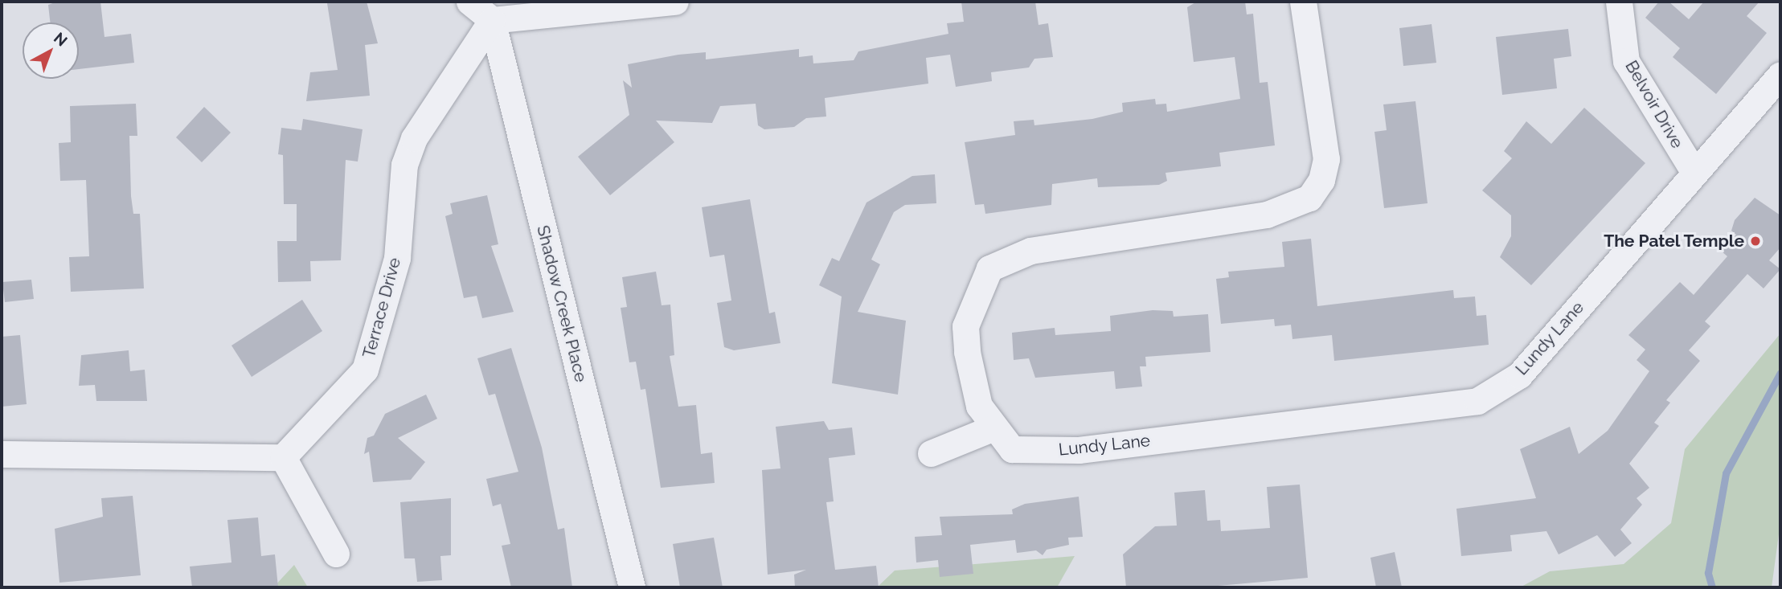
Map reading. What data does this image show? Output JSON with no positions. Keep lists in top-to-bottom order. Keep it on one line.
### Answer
{"streets":{"street":["Belvoir Drive","Shadow Creek Place","Terrace Drive","Lundy Lane"]},"crossings":[["Belvoir Drive","Lundy Lane"],["Shadow Creek Place","Terrace Drive"]],"places":["The Patel Temple"],"north":"top right"}
